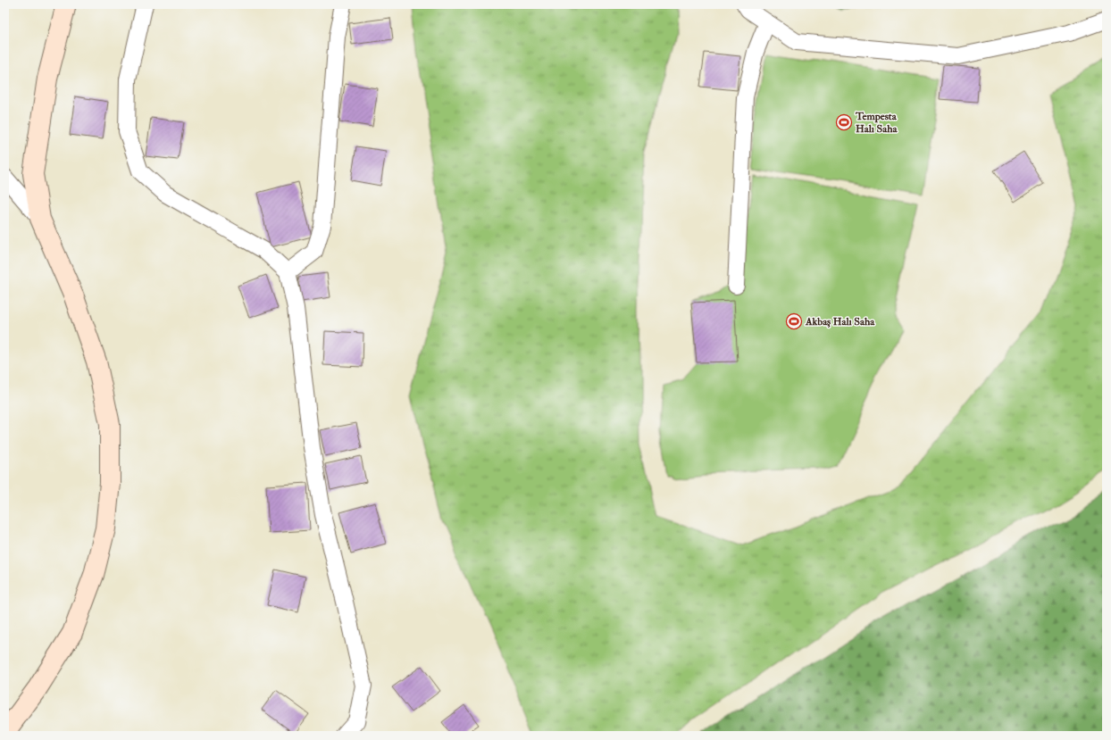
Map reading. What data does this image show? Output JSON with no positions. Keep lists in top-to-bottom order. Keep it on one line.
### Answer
{"places":{"sports":["Tempesta Halı Saha","Akbaş Halı Saha"]}}
